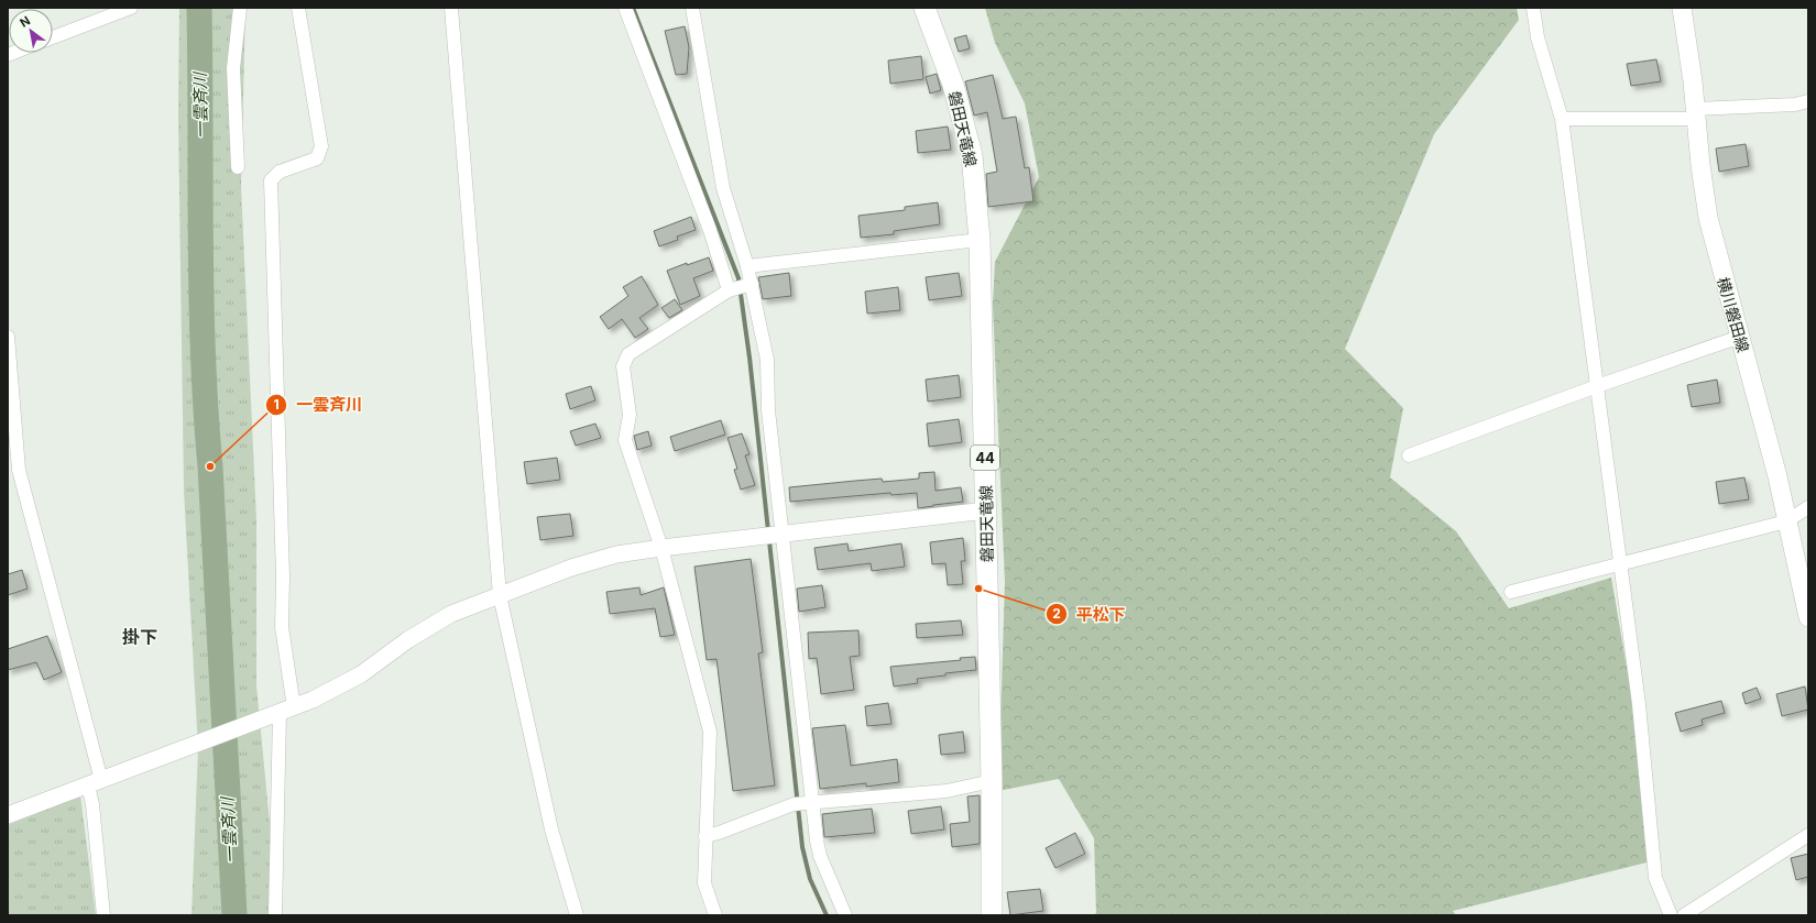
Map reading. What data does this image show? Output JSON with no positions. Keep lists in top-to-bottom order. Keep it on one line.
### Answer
{"streets":{"main road":["磐田天竜線","横川磐田線","44"]},"districts":["掛下"],"water":["一雲斉川"],"places":["一雲斉川","平松下"],"north":"top left"}
